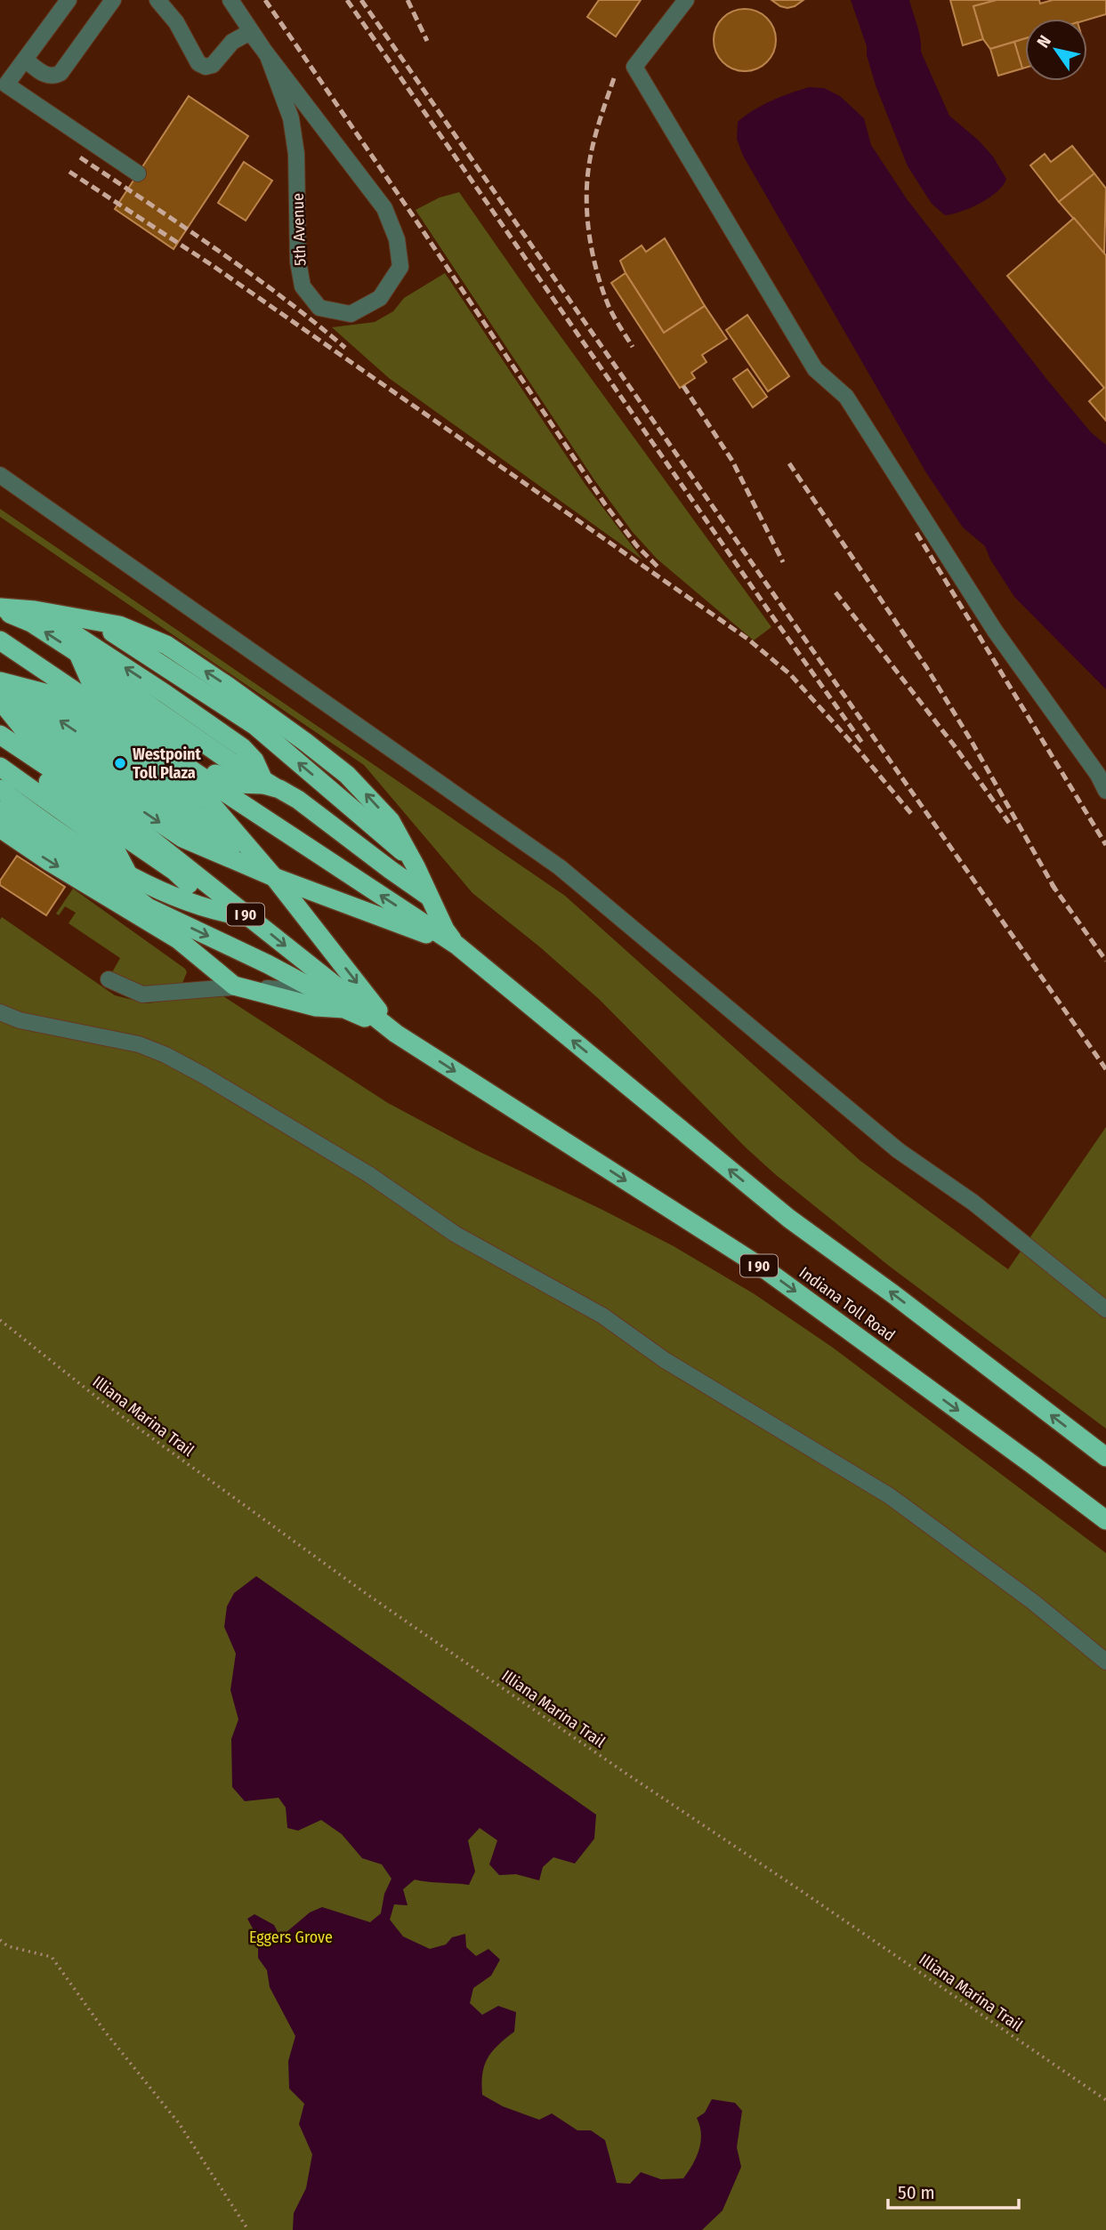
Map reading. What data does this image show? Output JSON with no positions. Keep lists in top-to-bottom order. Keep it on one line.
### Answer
{"streets":{"highway":["I 90","Indiana Toll Road"],"street":["5th Avenue"],"path":["Illiana Marina Trail"]},"crossings":[["I 90","Indiana Toll Road"]],"parks":["Eggers Grove"],"places":["Westpoint Toll Plaza"],"scale_bar":"50 m","north":"top left"}
